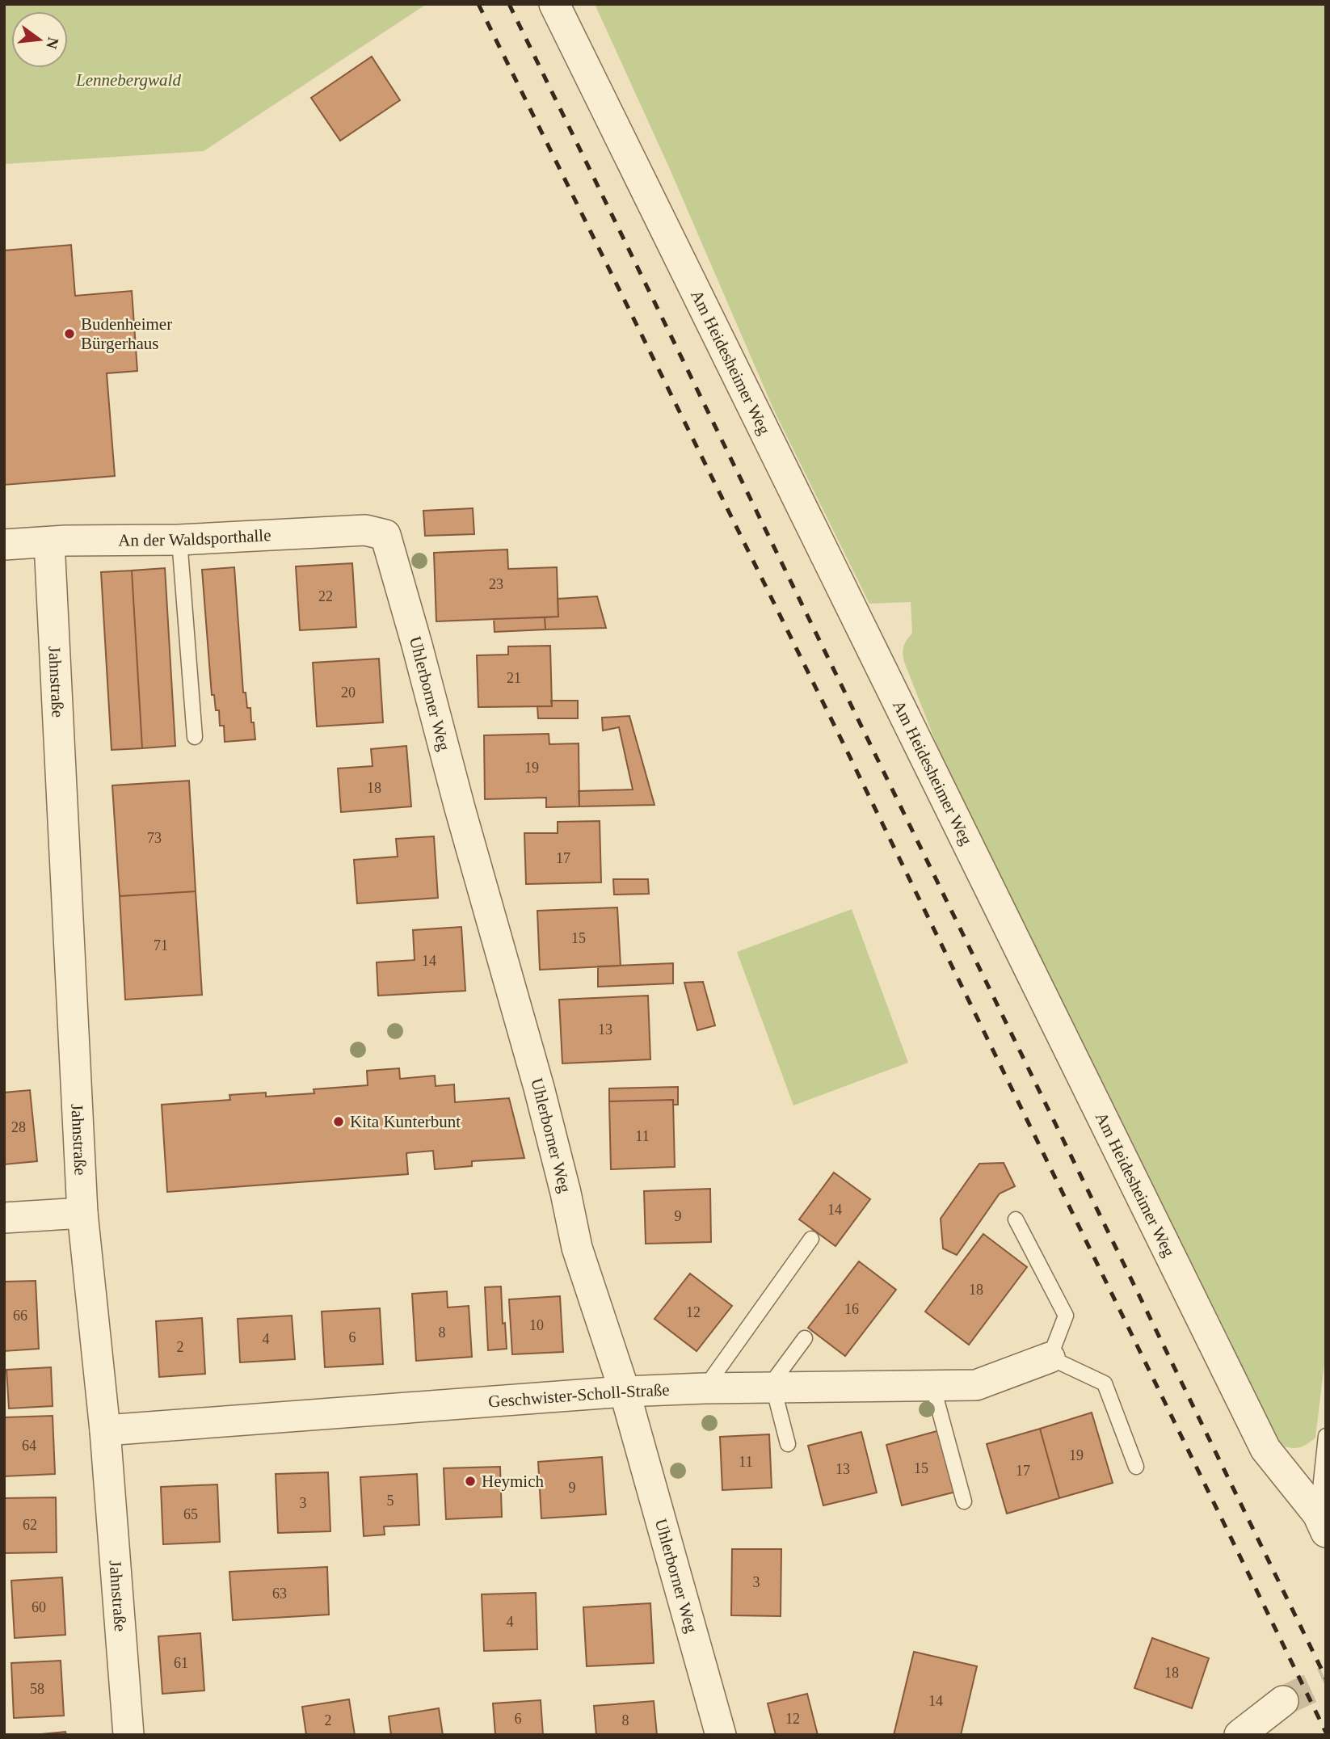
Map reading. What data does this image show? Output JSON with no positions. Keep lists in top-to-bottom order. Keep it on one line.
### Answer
{"streets":{"street":["Am Heidesheimer Weg","An der Waldsporthalle","Jahnstraße","Uhlerborner Weg","Geschwister-Scholl-Straße"]},"crossings":[["An der Waldsporthalle","Jahnstraße"],["An der Waldsporthalle","Uhlerborner Weg"],["Jahnstraße","Geschwister-Scholl-Straße"],["Uhlerborner Weg","Geschwister-Scholl-Straße"]],"parks":["Lennebergwald"],"places":["Budenheimer Bürgerhaus","Kita Kunterbunt","Heymich"],"house_numbers":["23","22","21","20","19","18","73","17","15","71","14","13","28","11","14","9","18","16","12","66","10","8","6","4","2","64","19","11","15","13","17","9","5","3","65","62","3","63","60","4","61","18","58","14","6","12","2","8"],"north":"right"}
